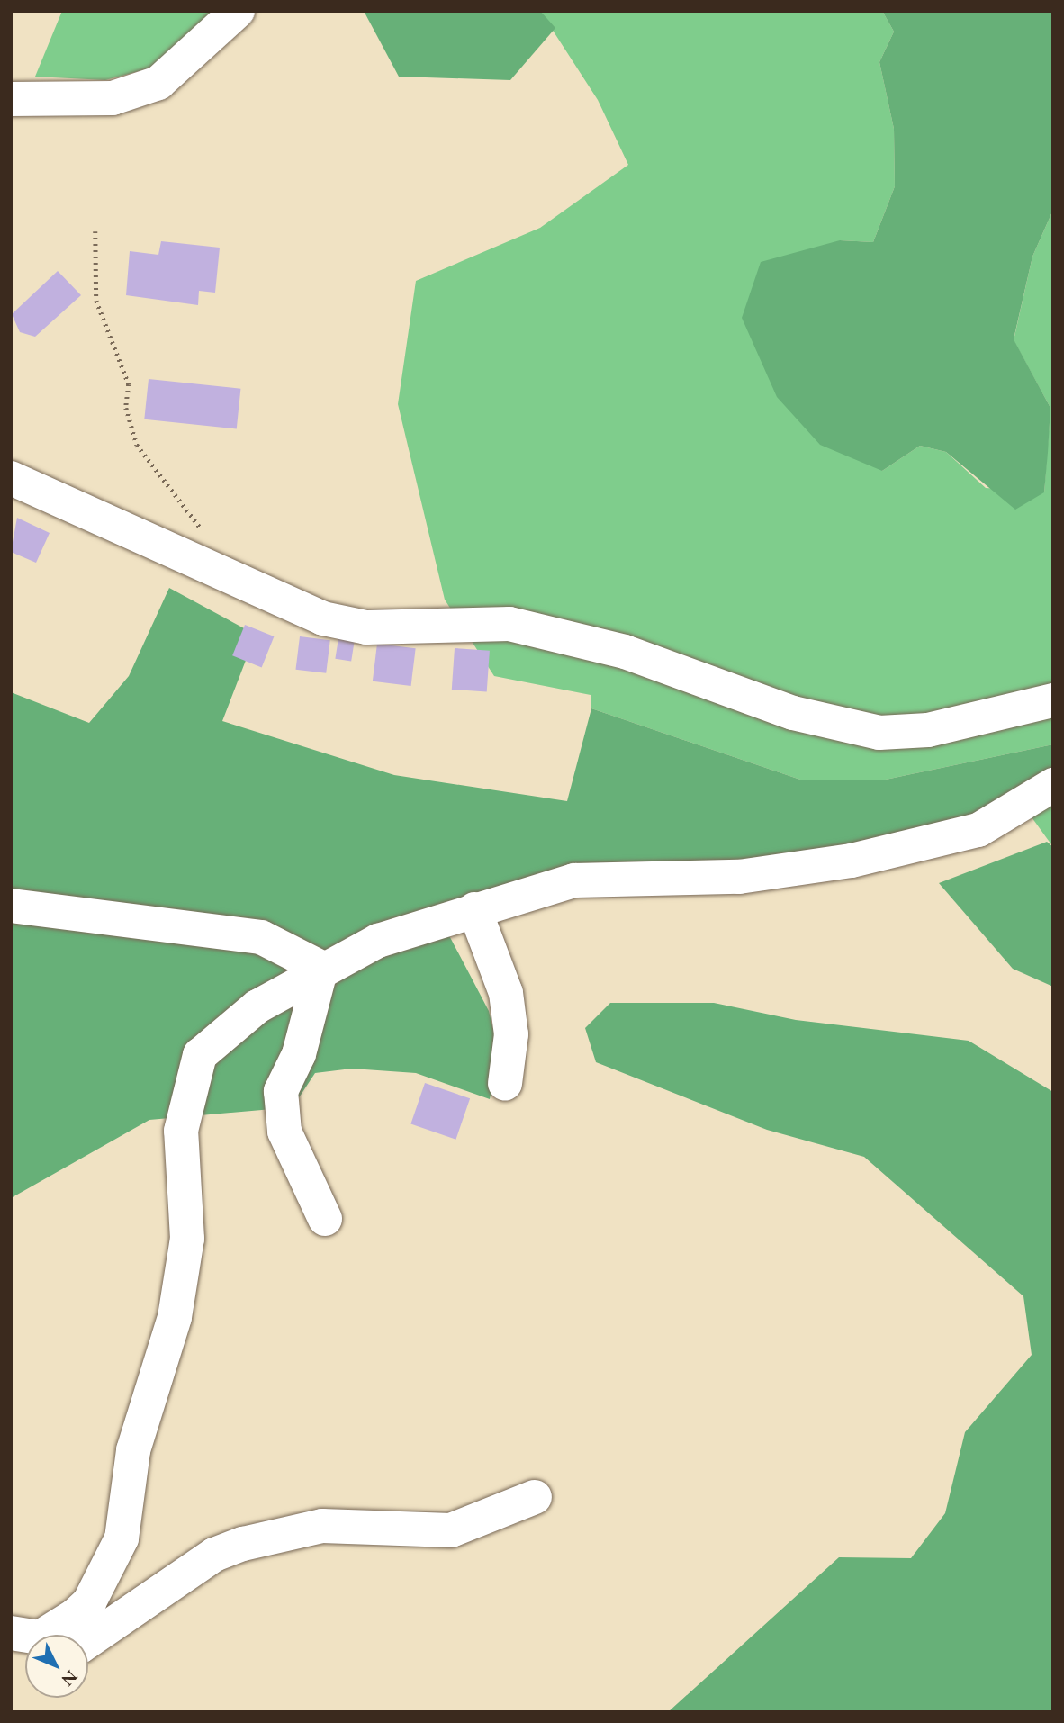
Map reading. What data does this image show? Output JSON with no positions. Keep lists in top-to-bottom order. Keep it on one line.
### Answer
{"north":"bottom right"}
